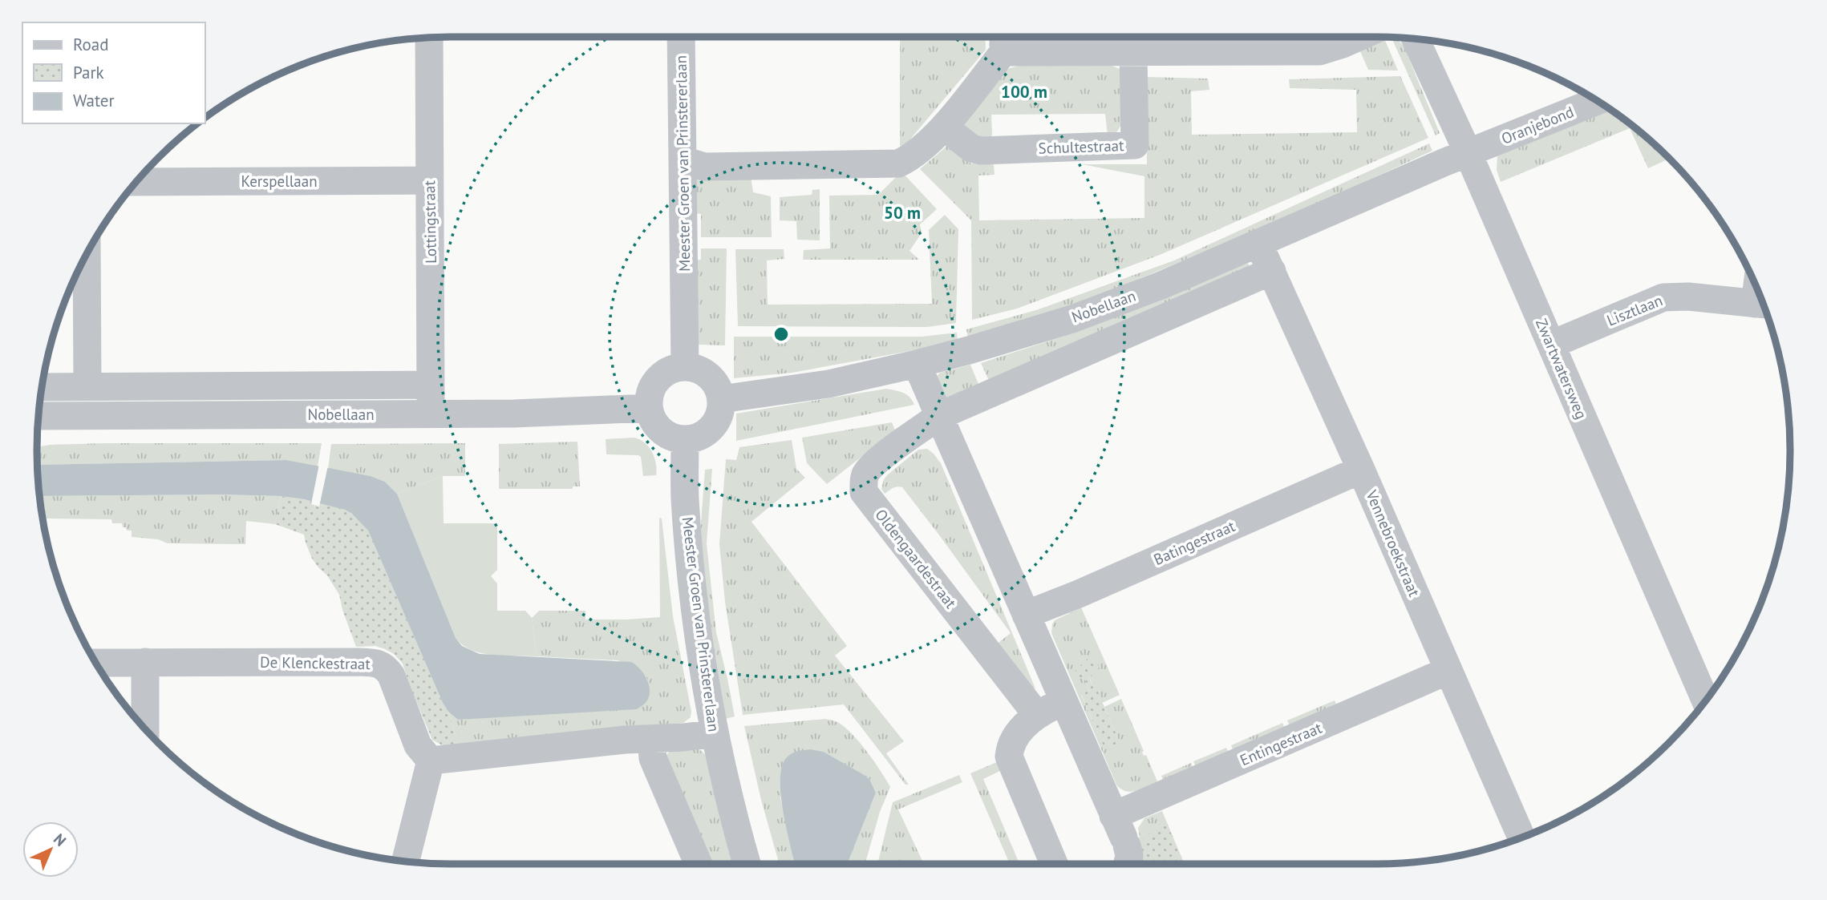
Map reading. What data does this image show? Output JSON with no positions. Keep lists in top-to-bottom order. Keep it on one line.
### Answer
{"streets":{"street":["Oranjebond","Schultestraat","Meester Groen van Prinstererlaan","Kerspellaan","Lottingstraat","Nobellaan","Lisztlaan","Zwartwatersweg","Batingestraat","Vennebroekstraat","Oldengaardestraat","De Klenckestraat","Entingestraat"]},"crossings":[["Oranjebond","Nobellaan"],["Oranjebond","Zwartwatersweg"],["Meester Groen van Prinstererlaan","Nobellaan"],["Kerspellaan","Lottingstraat"],["Lottingstraat","Nobellaan"],["Nobellaan","Zwartwatersweg"],["Nobellaan","Vennebroekstraat"],["Lisztlaan","Zwartwatersweg"],["Batingestraat","Vennebroekstraat"],["Vennebroekstraat","Entingestraat"]],"legend":["Road","Park","Water"],"north":"top right","rings":["100 m","50 m"]}
